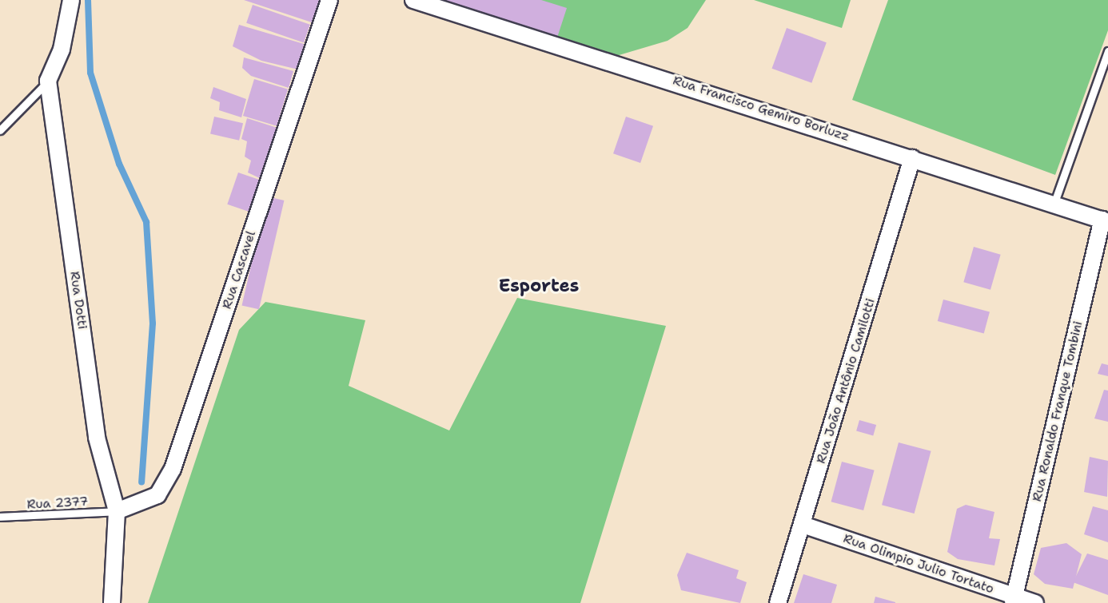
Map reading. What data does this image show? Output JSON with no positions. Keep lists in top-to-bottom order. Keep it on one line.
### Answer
{"streets":{"street":["Rua Francisco Gemiro Borluzz","Rua Cascavel","Rua Dotti","Rua João Antônio Camilotti","Rua Ronaldo Franque Tombini","Rua Olimpio Julio Tortato"],"lane":["Rua 2377"]},"crossings":[["Rua Francisco Gemiro Borluzz","Rua João Antônio Camilotti"],["Rua Francisco Gemiro Borluzz","Rua Ronaldo Franque Tombini"],["Rua Cascavel","Rua Dotti"],["Rua Cascavel","Rua 2377"],["Rua Dotti","Rua 2377"],["Rua João Antônio Camilotti","Rua Olimpio Julio Tortato"],["Rua Ronaldo Franque Tombini","Rua Olimpio Julio Tortato"]],"districts":["Esportes"]}
